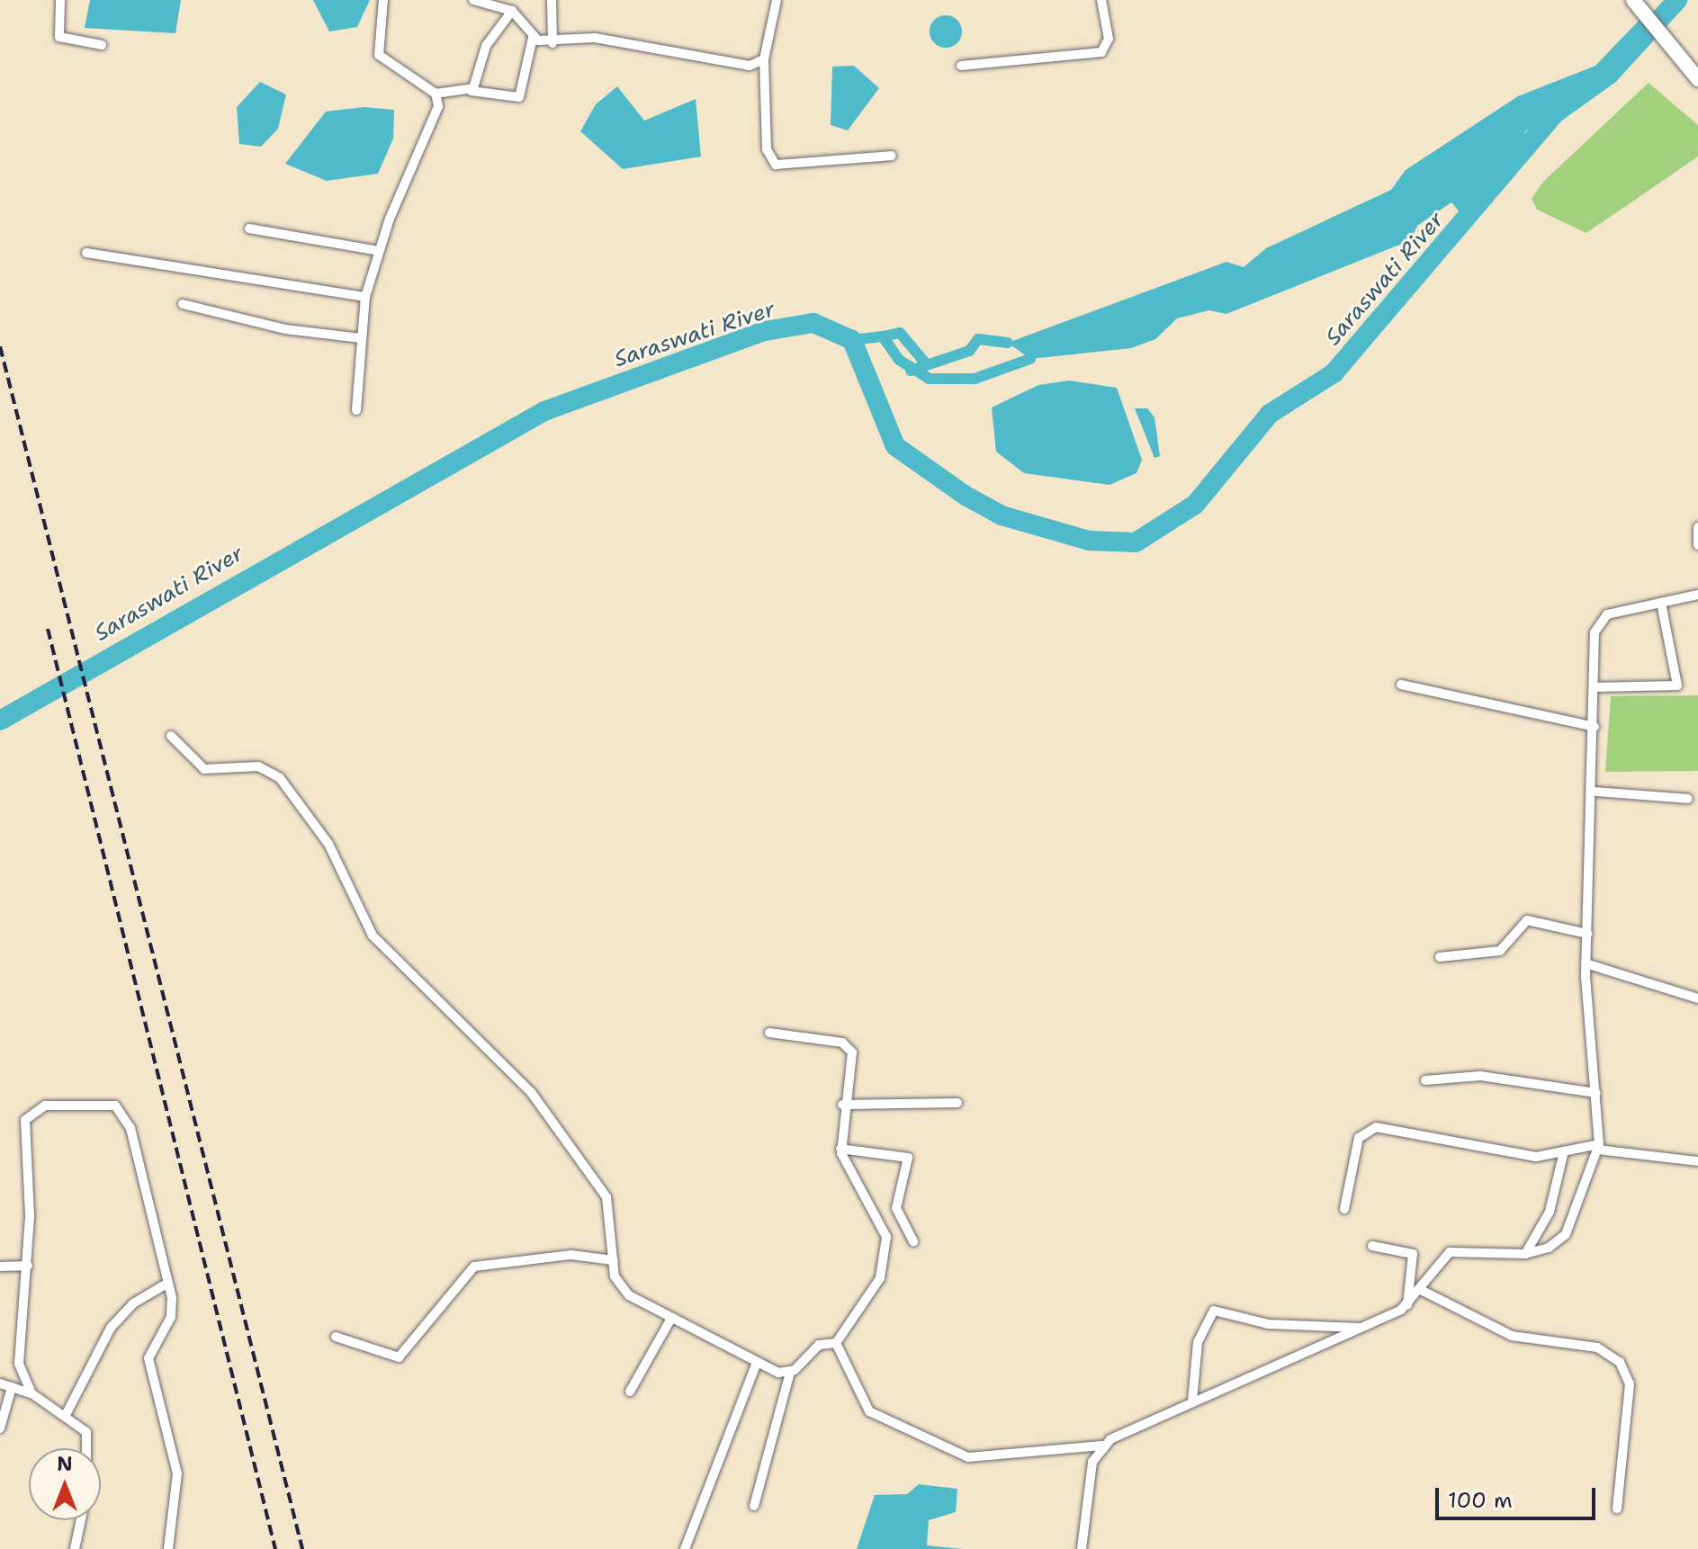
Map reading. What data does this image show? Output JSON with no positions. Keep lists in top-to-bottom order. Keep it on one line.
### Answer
{"water":["Saraswati River"],"scale_bar":"100 m","north":"top"}
